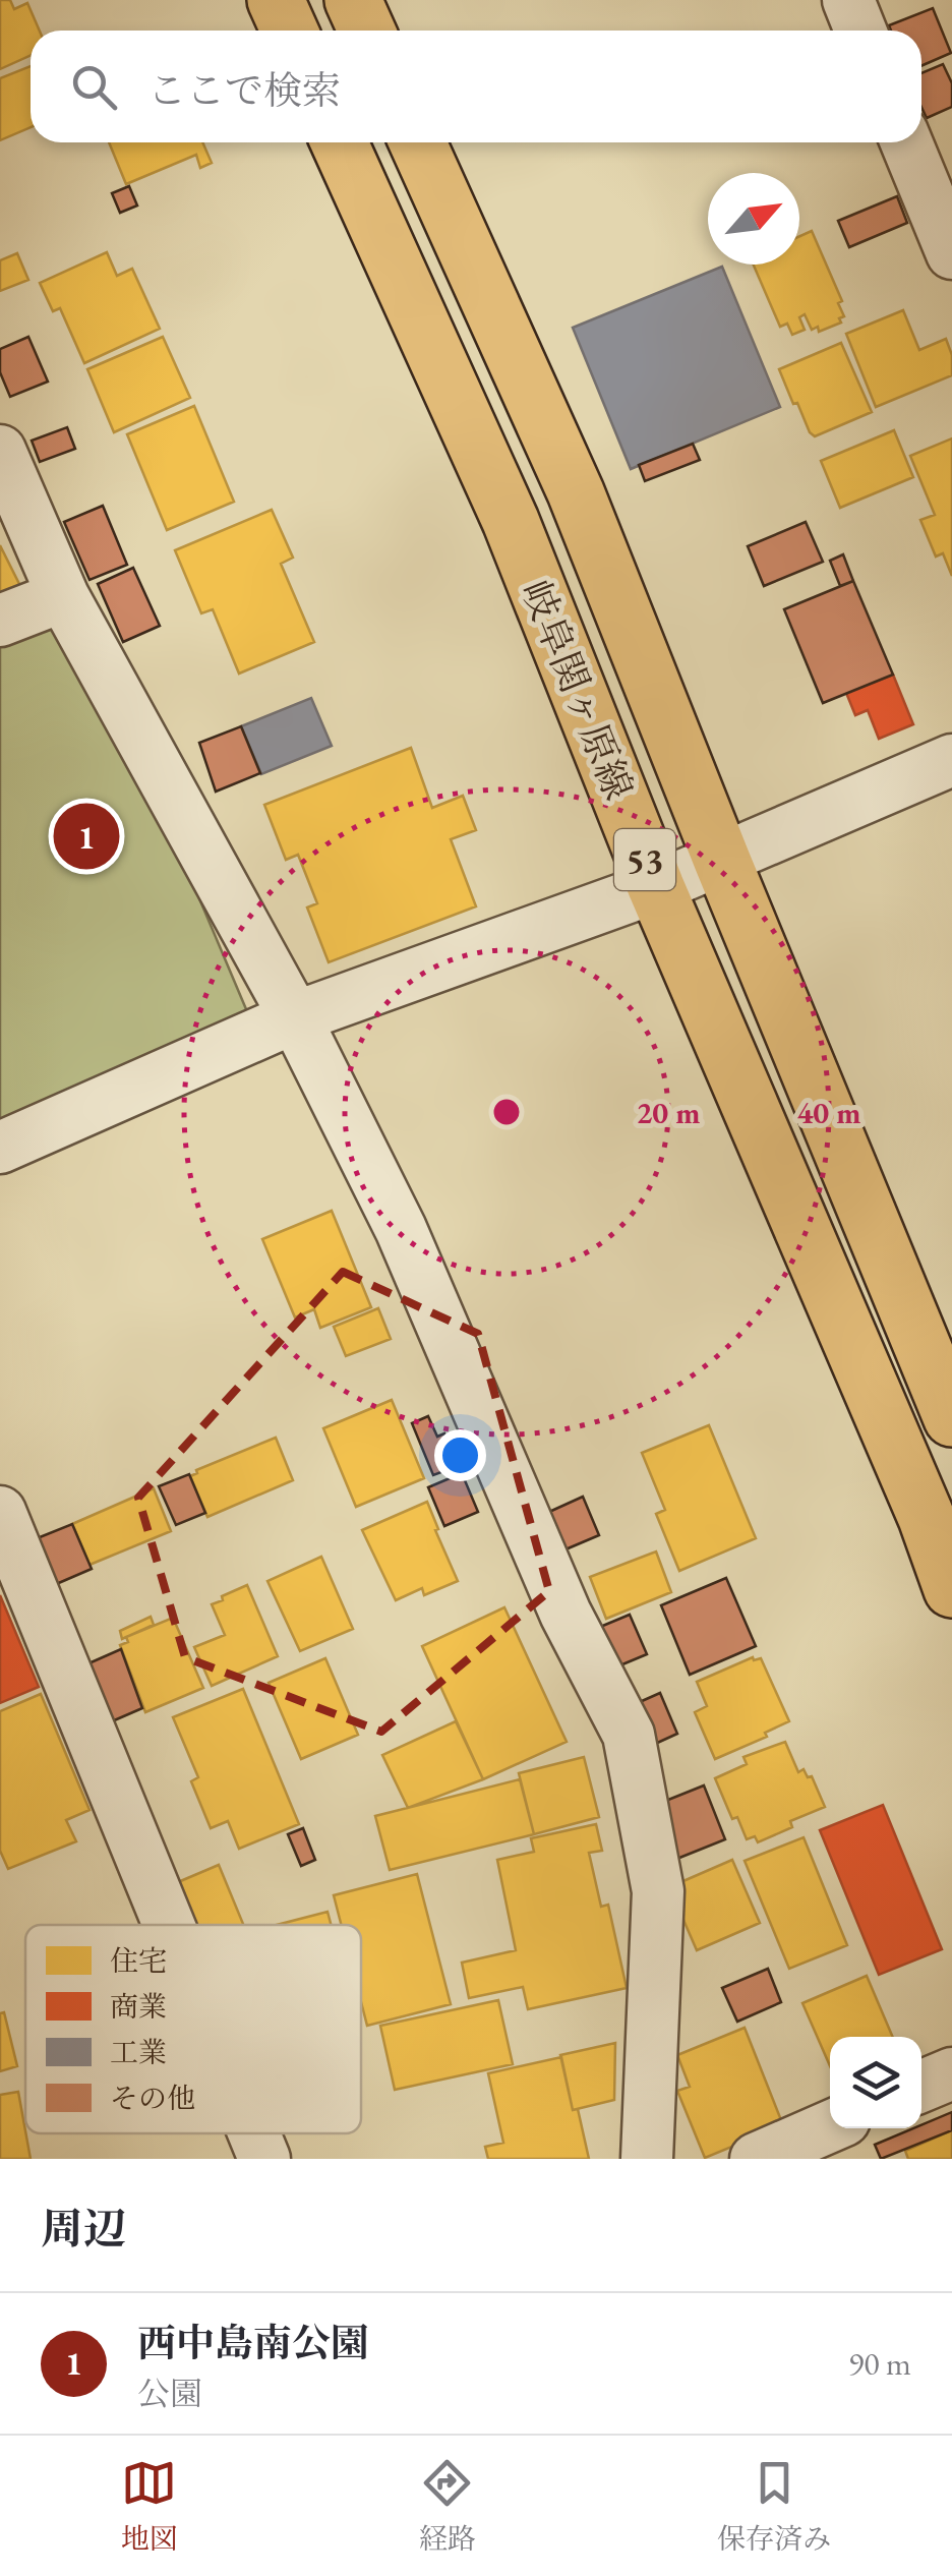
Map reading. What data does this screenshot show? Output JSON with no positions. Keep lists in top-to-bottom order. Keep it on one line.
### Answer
{"streets":{"main road":["岐阜関ヶ原線","53"]},"legend":["住宅","商業","工業","その他"],"north":"top right","page":{"search":"ここで検索","pins":"1","heading":"周辺","list":[{"mark":"1","name":"西中島南公園","note":"公園","value":"90 m"}],"nav":["地図","経路","保存済み"]},"rings":["20 m","40 m"]}
